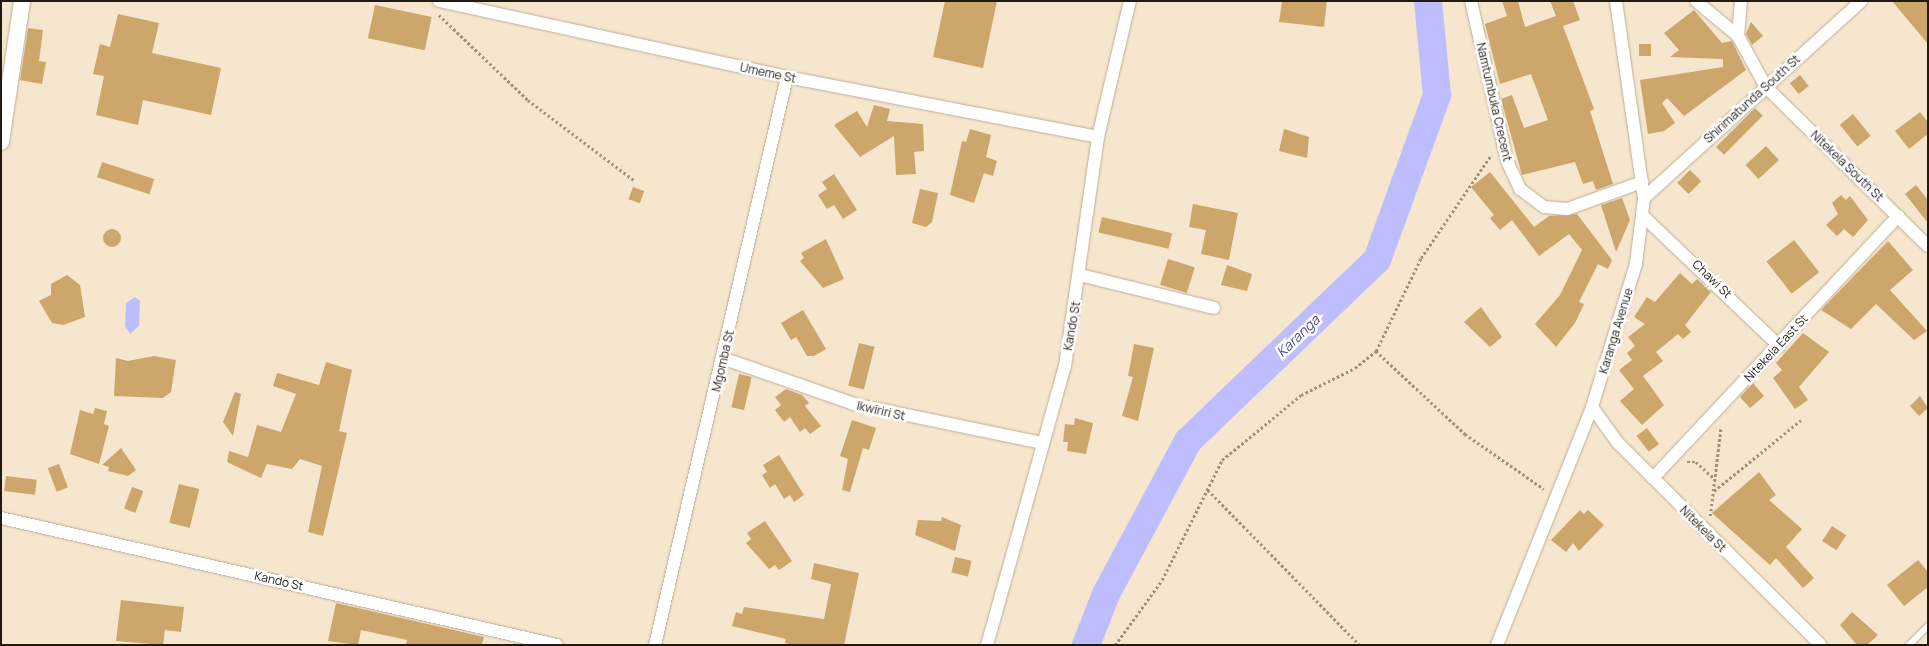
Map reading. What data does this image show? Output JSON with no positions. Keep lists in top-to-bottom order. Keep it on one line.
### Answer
{"streets":{"street":["Umeme St","Shirimatunda South St","Namtumbuka Crecent","Nitekela South St","Chawi St","Kando St","Karanga Avenue","Nitekela East St","Mgomba St","Ikwiriri St","Nitekela St"]},"crossings":[["Umeme St","Kando St"],["Umeme St","Mgomba St"],["Shirimatunda South St","Nitekela South St"],["Shirimatunda South St","Karanga Avenue"],["Namtumbuka Crecent","Karanga Avenue"],["Nitekela South St","Nitekela East St"],["Chawi St","Karanga Avenue"],["Chawi St","Nitekela East St"],["Kando St","Ikwiriri St"],["Karanga Avenue","Nitekela St"],["Nitekela East St","Nitekela St"],["Mgomba St","Ikwiriri St"]],"water":["Karanga"]}
